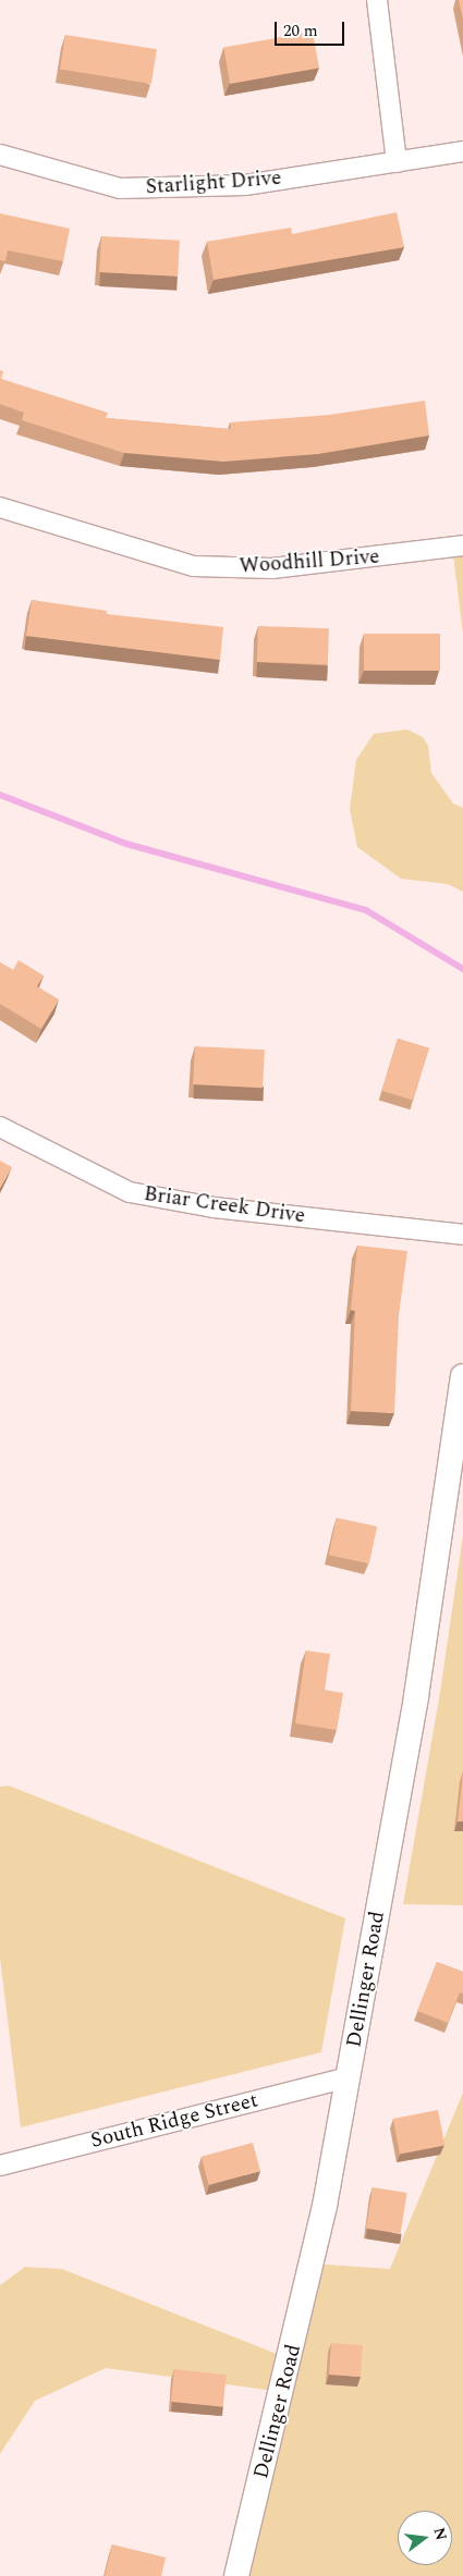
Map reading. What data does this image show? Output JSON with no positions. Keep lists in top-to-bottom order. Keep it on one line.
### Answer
{"streets":{"street":["Starlight Drive","Woodhill Drive","Briar Creek Drive","Dellinger Road","South Ridge Street"]},"crossings":[["Dellinger Road","South Ridge Street"]],"scale_bar":"20 m","north":"right"}
